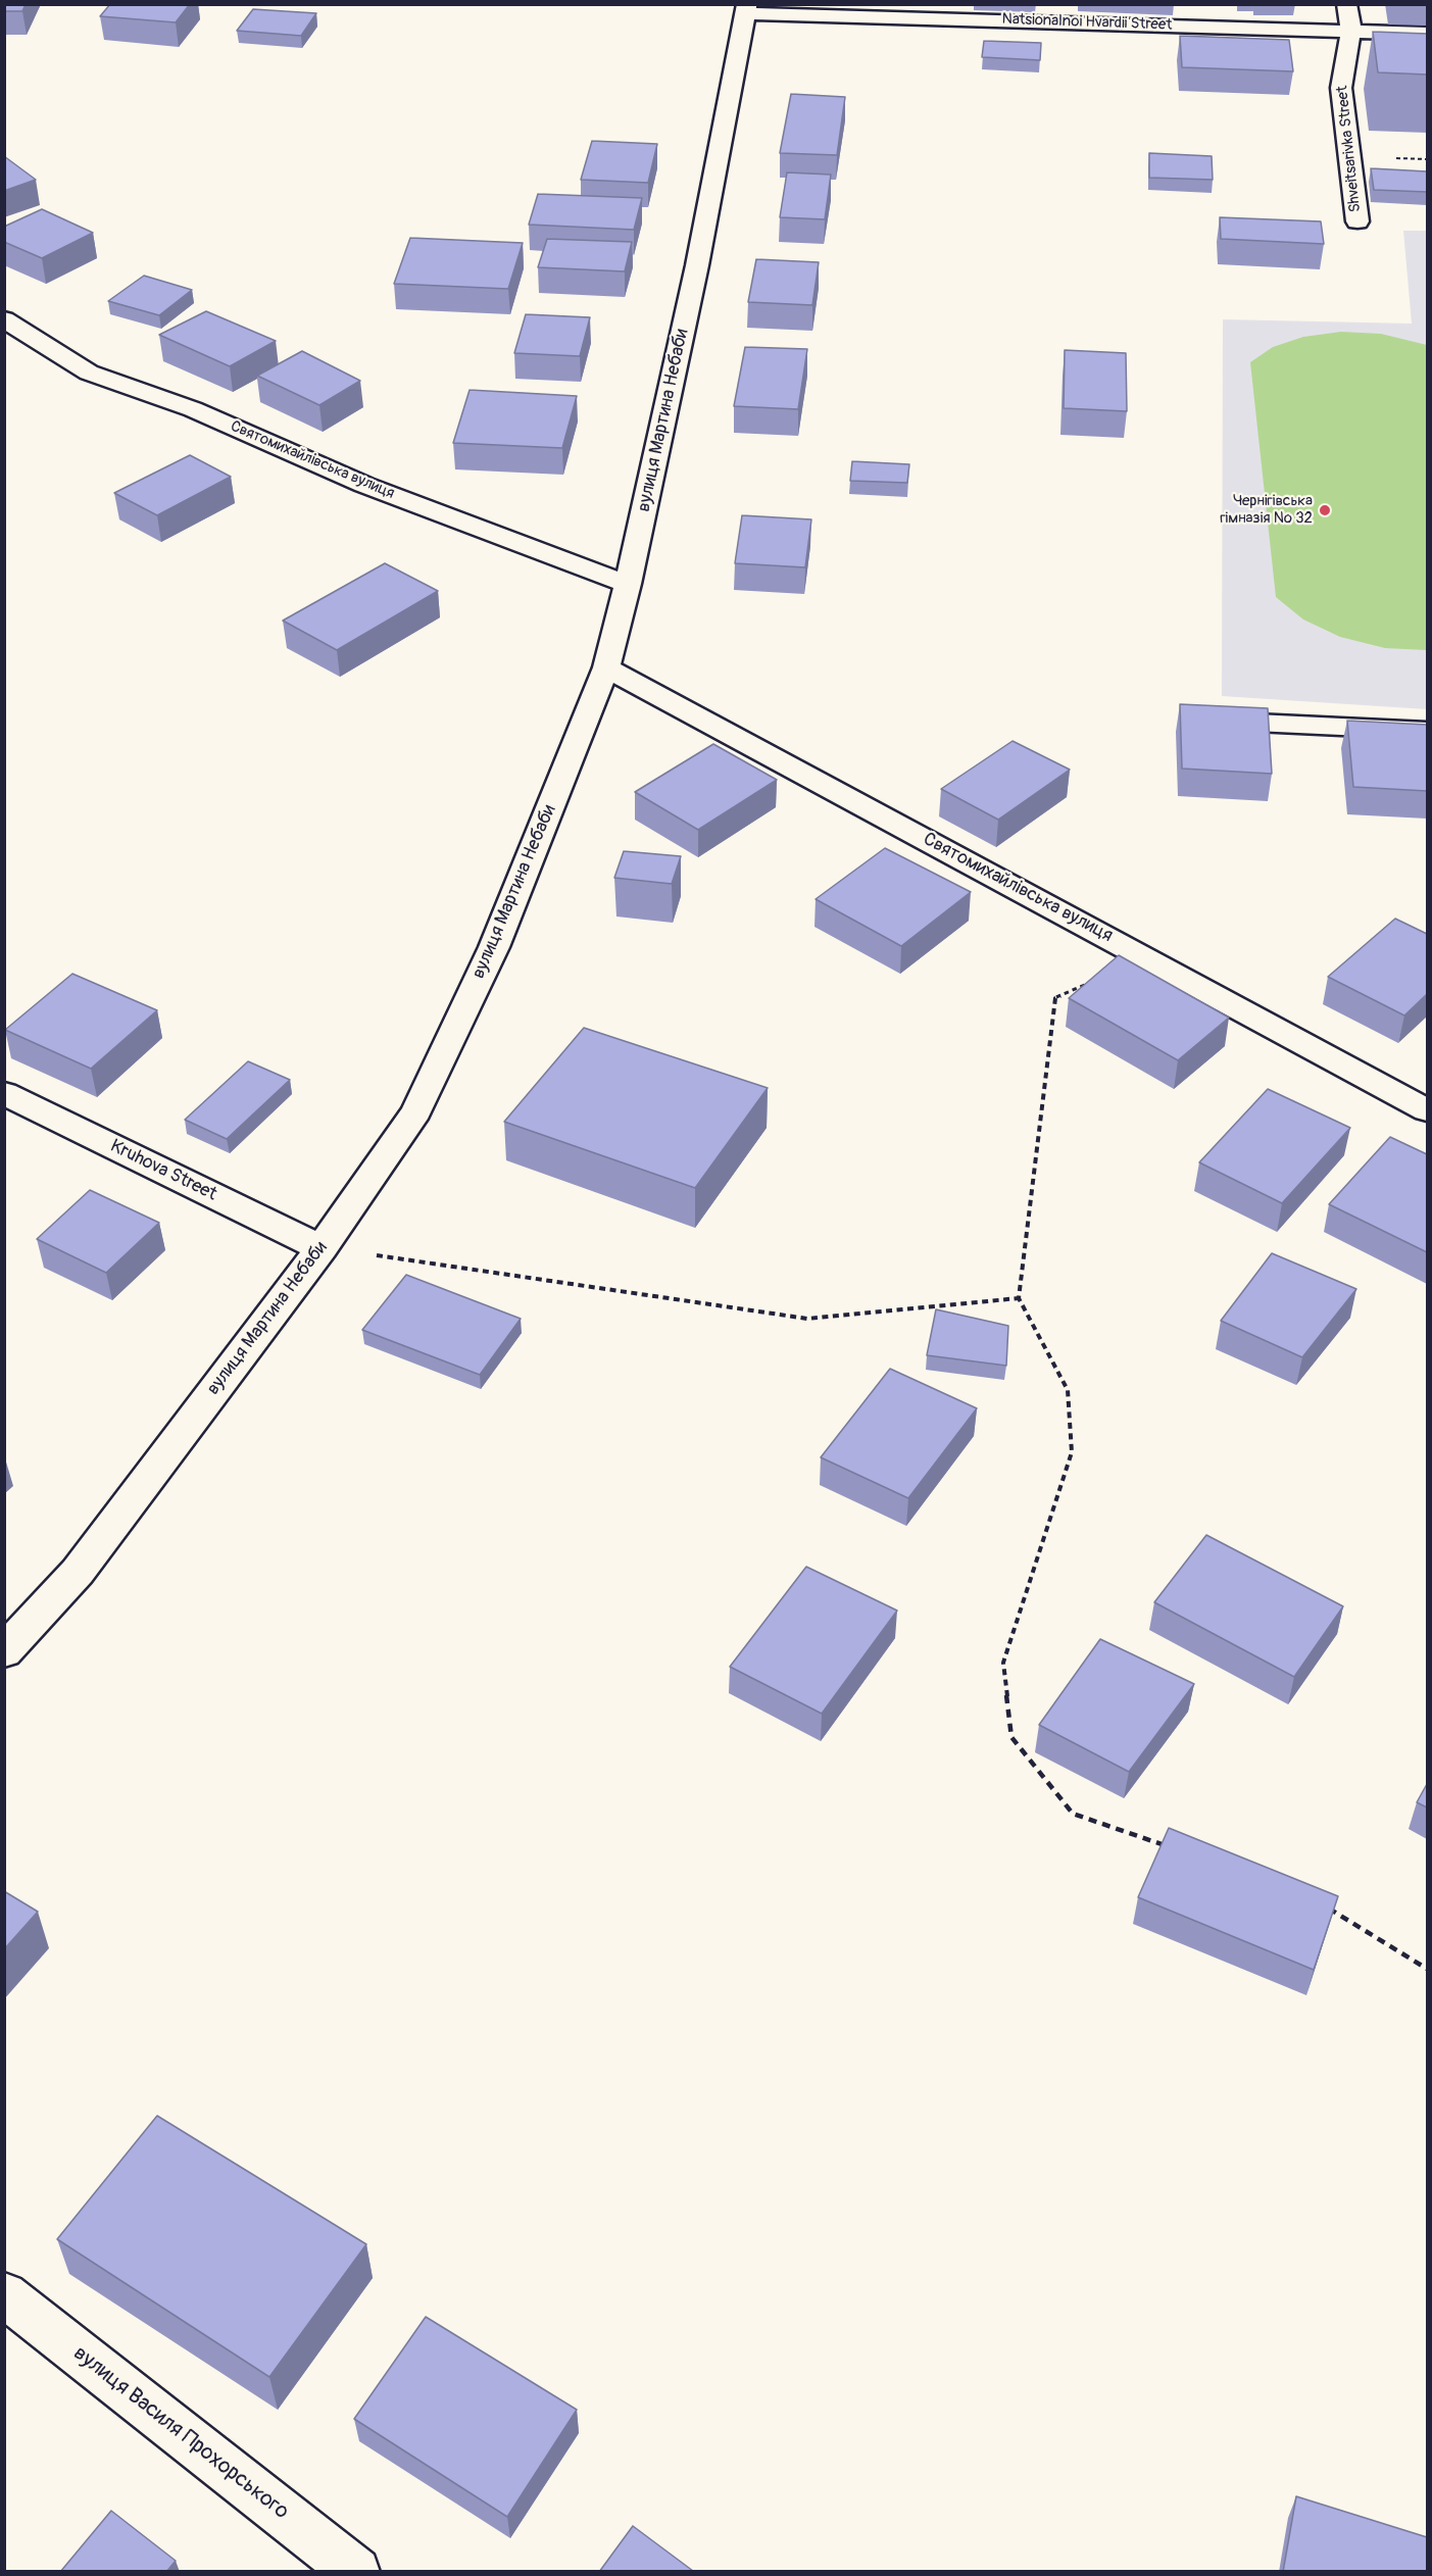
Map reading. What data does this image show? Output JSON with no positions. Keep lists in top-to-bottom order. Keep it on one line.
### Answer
{"streets":{"street":["Natsionalnoi Hvardii Street","Shveitsarivka Street","вулиця Мартина Небаби","Святомихайлівська вулиця","Kruhova Street","вулиця Василя Прохорського"]},"crossings":[["Natsionalnoi Hvardii Street","Shveitsarivka Street"],["Natsionalnoi Hvardii Street","вулиця Мартина Небаби"],["вулиця Мартина Небаби","Святомихайлівська вулиця"],["вулиця Мартина Небаби","Kruhova Street"]],"places":["Чернігівська гімназія № 32"]}
